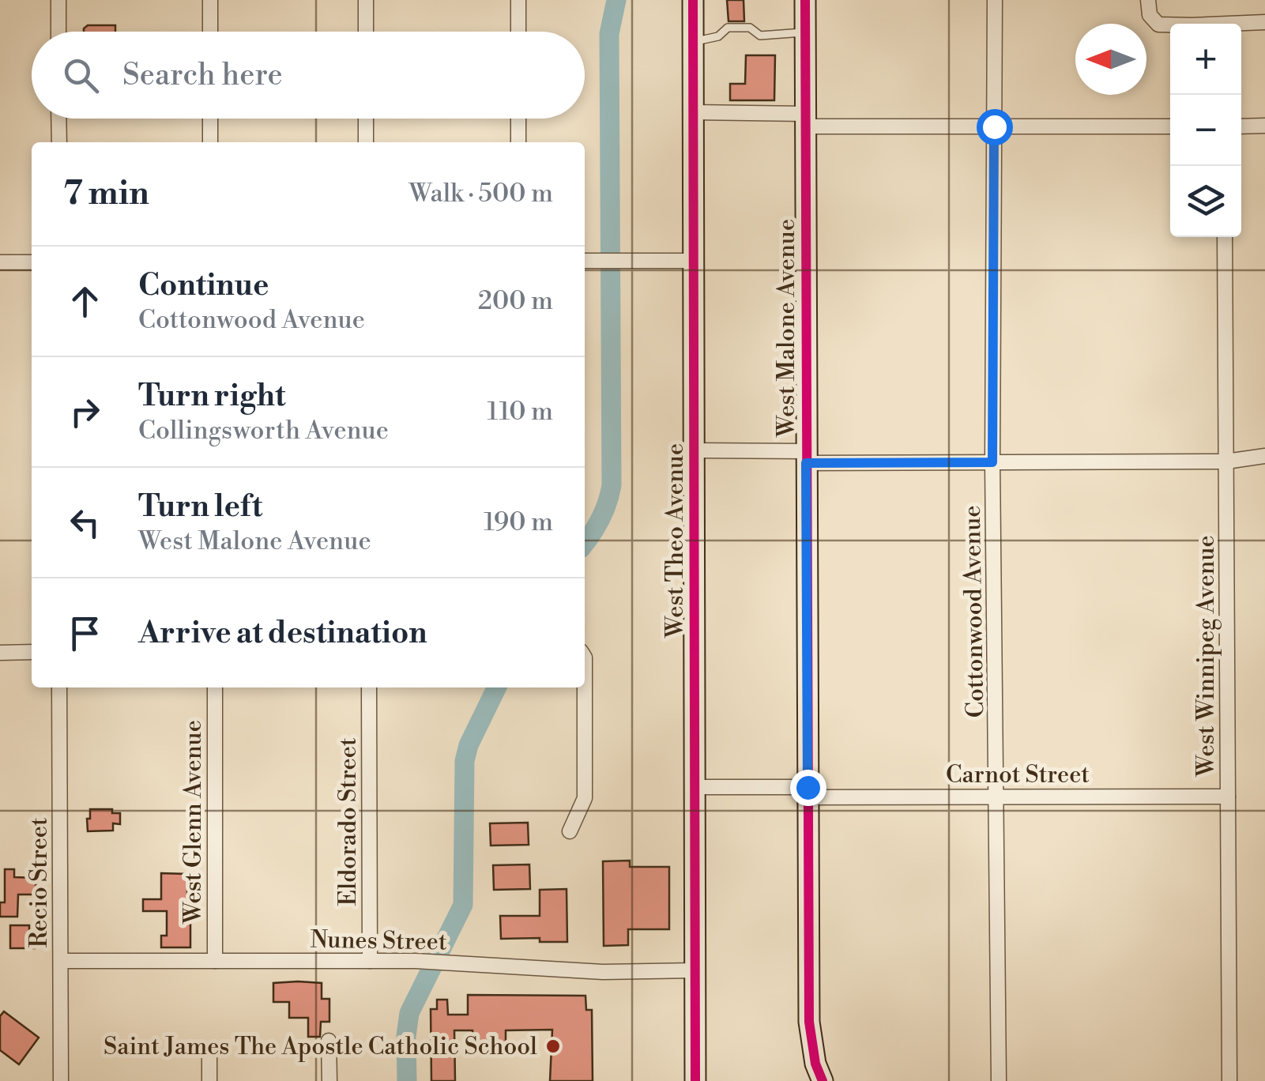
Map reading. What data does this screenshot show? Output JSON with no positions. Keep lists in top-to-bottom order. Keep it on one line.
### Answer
{"streets":{"street":["West Malone Avenue","West Theo Avenue","Cottonwood Avenue","West Winnipeg Avenue","Carnot Street","West Glenn Avenue","Eldorado Street","Recio Street","Nunes Street"]},"crossings":[["West Malone Avenue","Carnot Street"],["West Theo Avenue","Carnot Street"],["West Theo Avenue","Nunes Street"],["Cottonwood Avenue","Carnot Street"],["West Winnipeg Avenue","Carnot Street"],["West Glenn Avenue","Nunes Street"],["Eldorado Street","Nunes Street"],["Recio Street","Nunes Street"]],"places":["Saint James The Apostle Catholic School"],"north":"left","page":{"map_buttons":["+","−"],"search":"Search here","heading":["7 min","Walk · 500 m"],"list":[["Continue","Cottonwood Avenue","200 m"],["Turn right","Collingsworth Avenue","110 m"],["Turn left","West Malone Avenue","190 m"],"Arrive at destination"]}}
